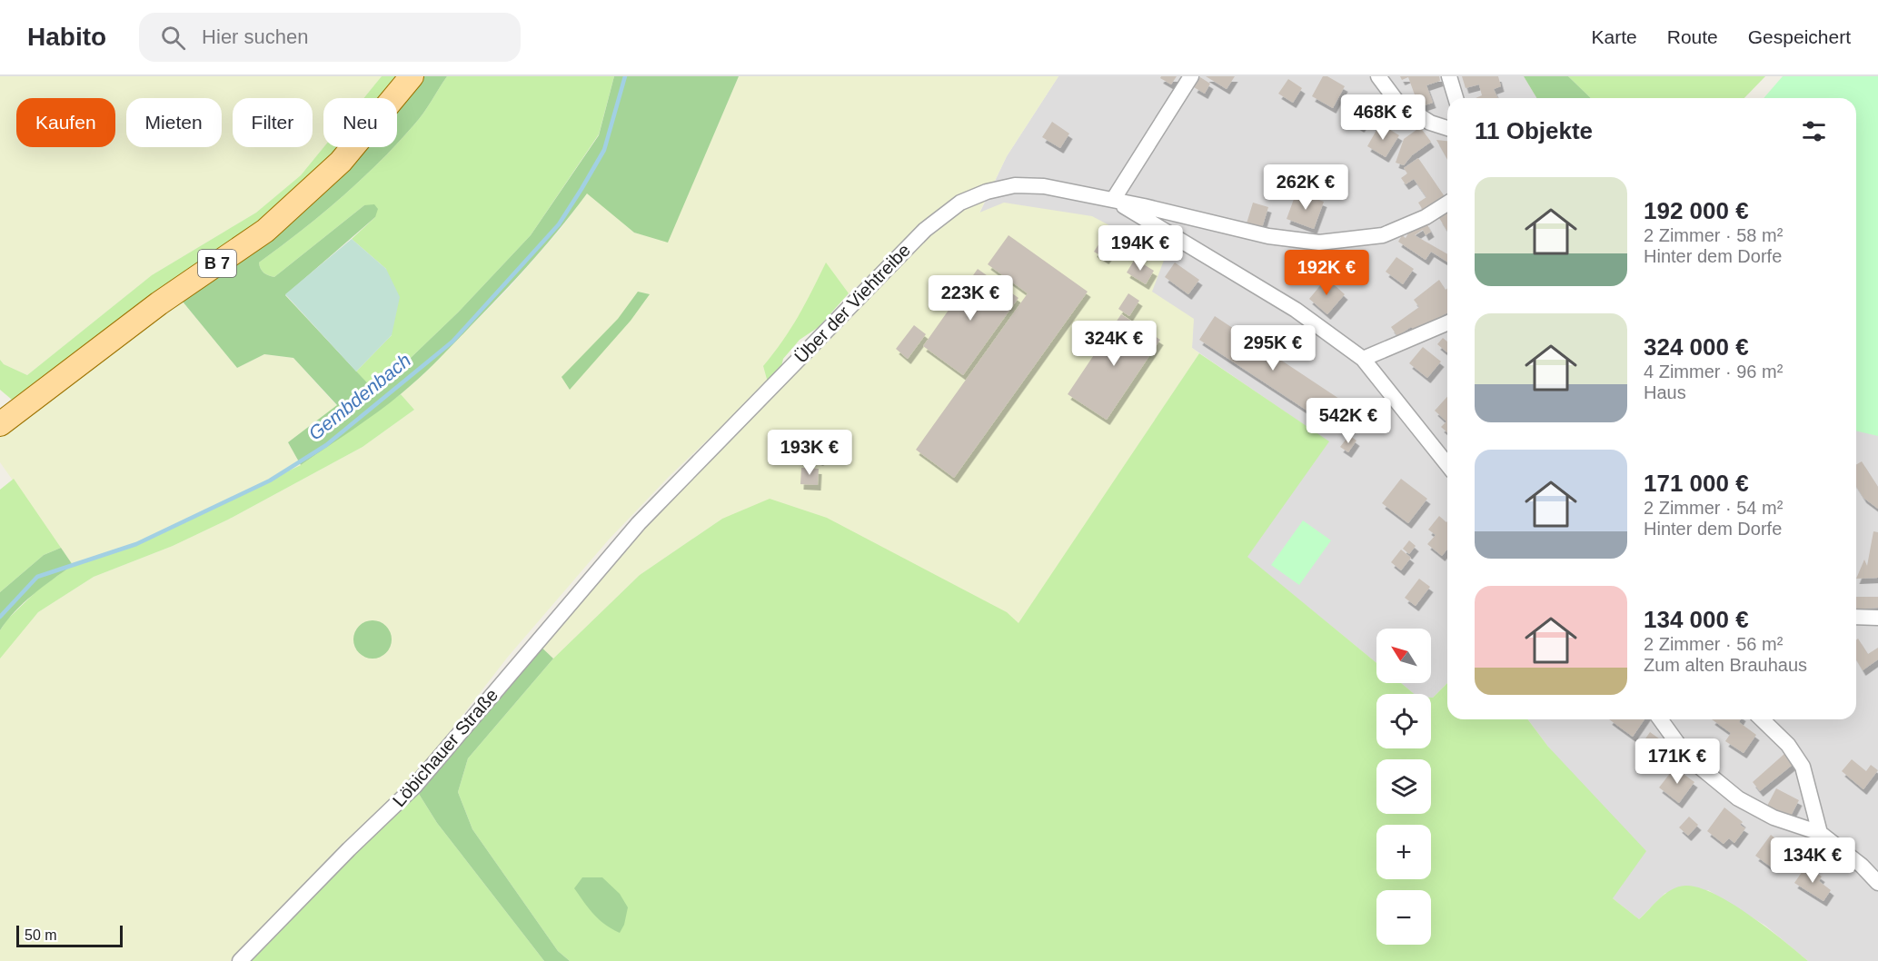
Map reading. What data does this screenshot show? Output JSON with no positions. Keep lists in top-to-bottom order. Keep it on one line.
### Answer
{"streets":{"main road":["B 7"],"street":["Über der Viehtreibe","Löbichauer Straße"]},"crossings":[["Über der Viehtreibe","Löbichauer Straße"]],"water":["Gembdenbach"],"scale_bar":"50 m","north":"top left","page":{"header":"Habito","search":"Hier suchen","nav":["Karte","Route","Gespeichert"],"price":["468K €","262K €","194K €","192K €","223K €","324K €","295K €","542K €","193K €","171K €","134K €"],"chip":["Kaufen","Mieten","Filter","Neu"],"heading":"11 Objekte","list":[{"name":"192 000 €","note":"2 Zimmer · 58 m² · Hinter dem Dorfe"},{"name":"324 000 €","note":"4 Zimmer · 96 m² · Haus"},{"name":"171 000 €","note":"2 Zimmer · 54 m² · Hinter dem Dorfe"},{"name":"134 000 €","note":"2 Zimmer · 56 m² · Zum alten Brauhaus"}],"map_buttons":["+","−"],"scale":"50 m"}}
